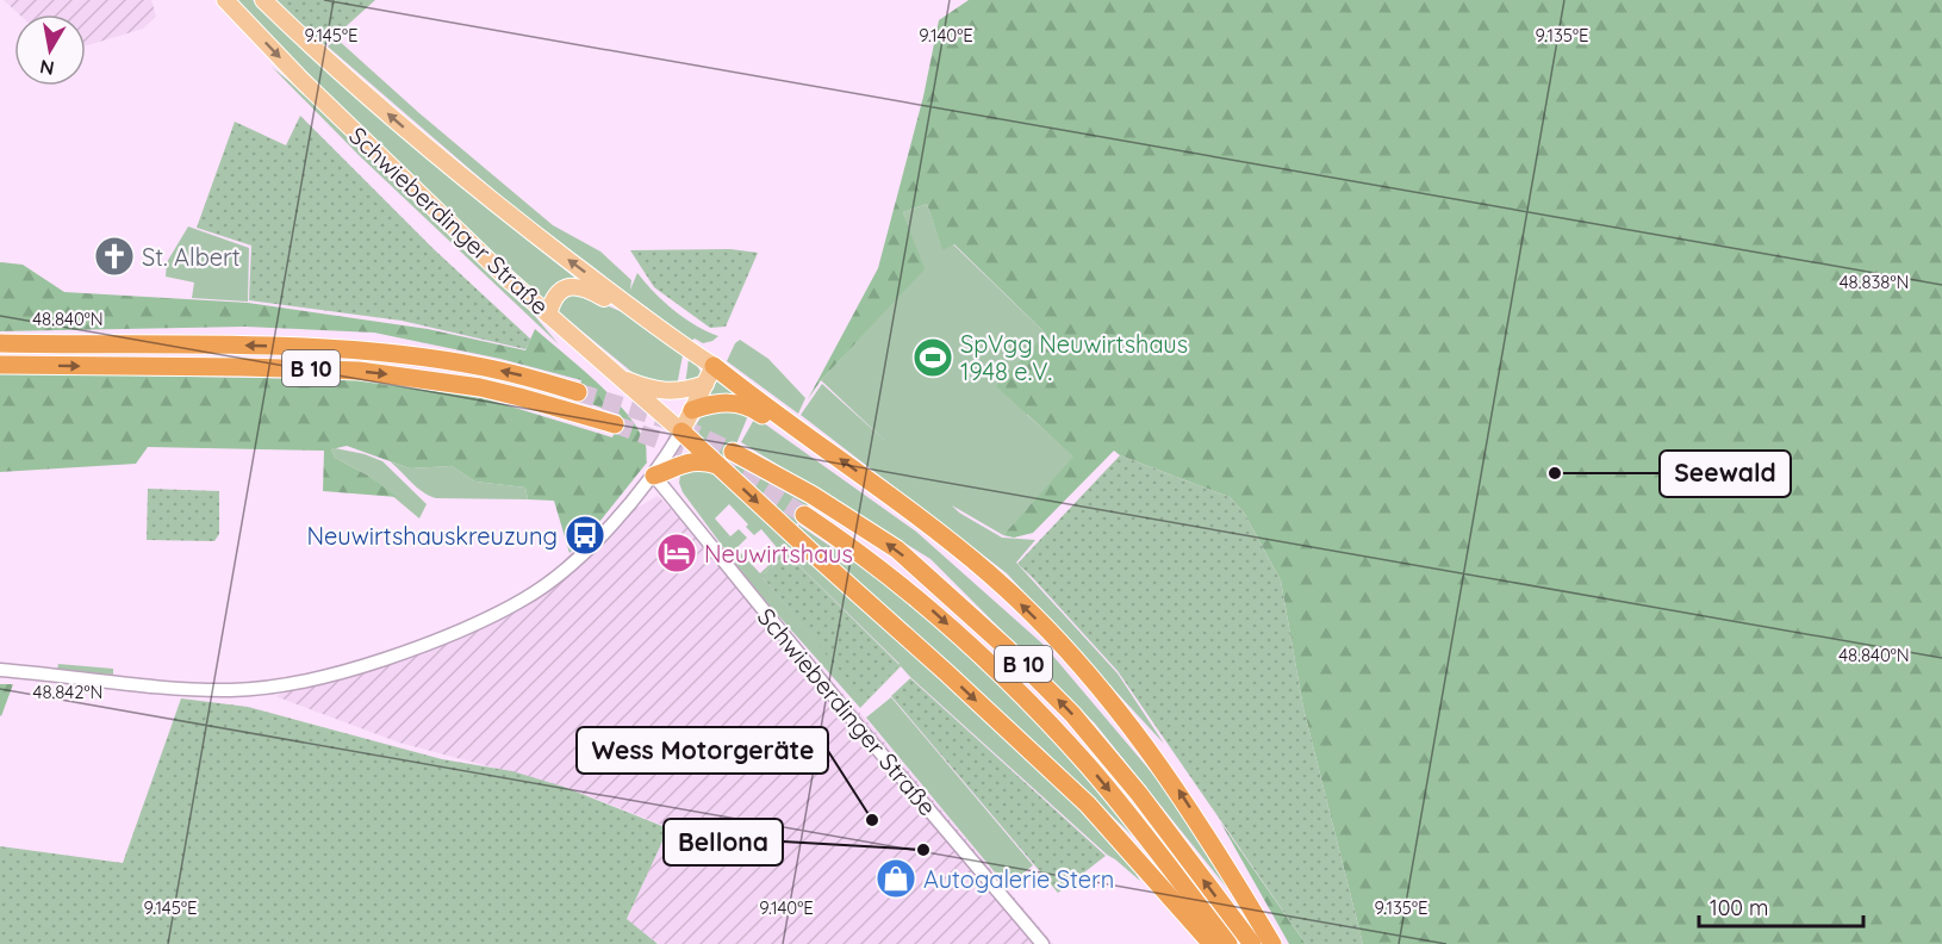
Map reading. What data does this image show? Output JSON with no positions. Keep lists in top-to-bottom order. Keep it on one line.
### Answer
{"streets":{"highway":["B 10"],"main road":["Schwieberdinger Straße"]},"crossings":[["Schwieberdinger Straße","B 10"]],"places":{"church":["St. Albert"],"sports":["SpVgg Neuwirtshaus 1948 e.V."],"other":["Seewald","Wess Motorgeräte","Bellona"],"bus stop":["Neuwirtshauskreuzung"],"hotel":["Neuwirtshaus"],"shop":["Autogalerie Stern"]},"scale_bar":"100 m","north":"bottom","coordinates":["9.145°E","9.140°E","9.135°E","48.838°N","48.840°N","48.842°N"]}
